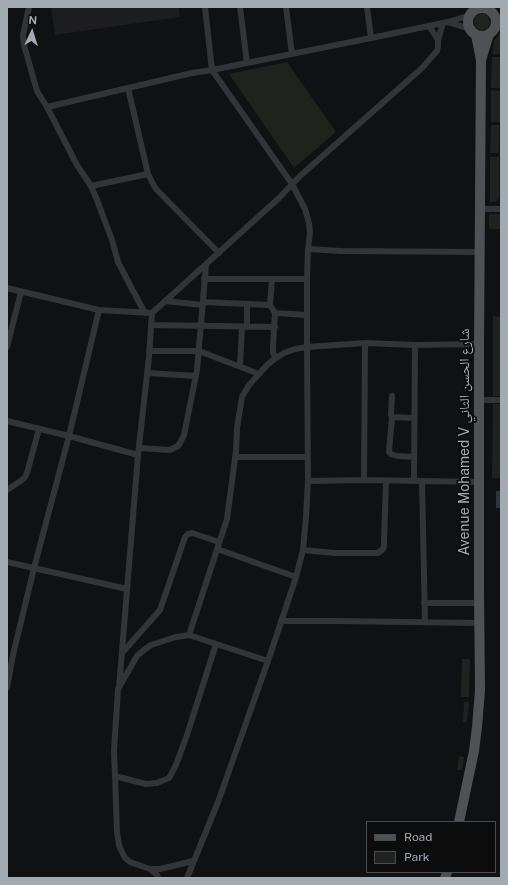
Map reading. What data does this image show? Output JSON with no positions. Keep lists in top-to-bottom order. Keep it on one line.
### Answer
{"streets":{"main road":["Avenue Mohamed V شارع الحسن الثاني"]},"legend":["Road","Park"],"north":"top"}
